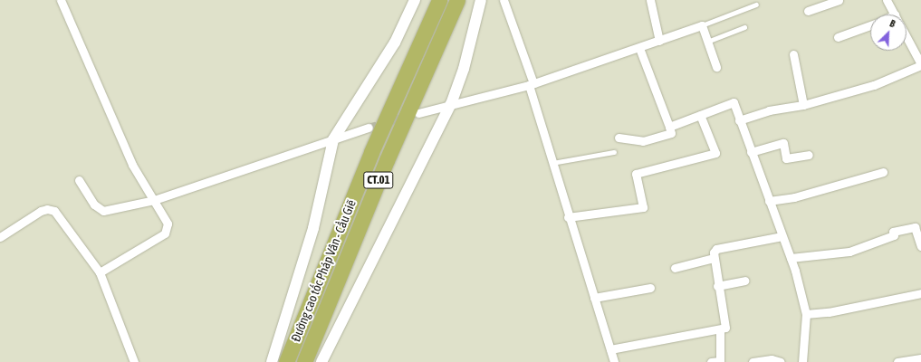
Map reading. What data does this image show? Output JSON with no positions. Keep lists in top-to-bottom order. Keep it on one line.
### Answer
{"streets":{"highway":["CT.01","Đường cao tốc Pháp Vân - Cầu Giẽ"]},"north":"top right"}
